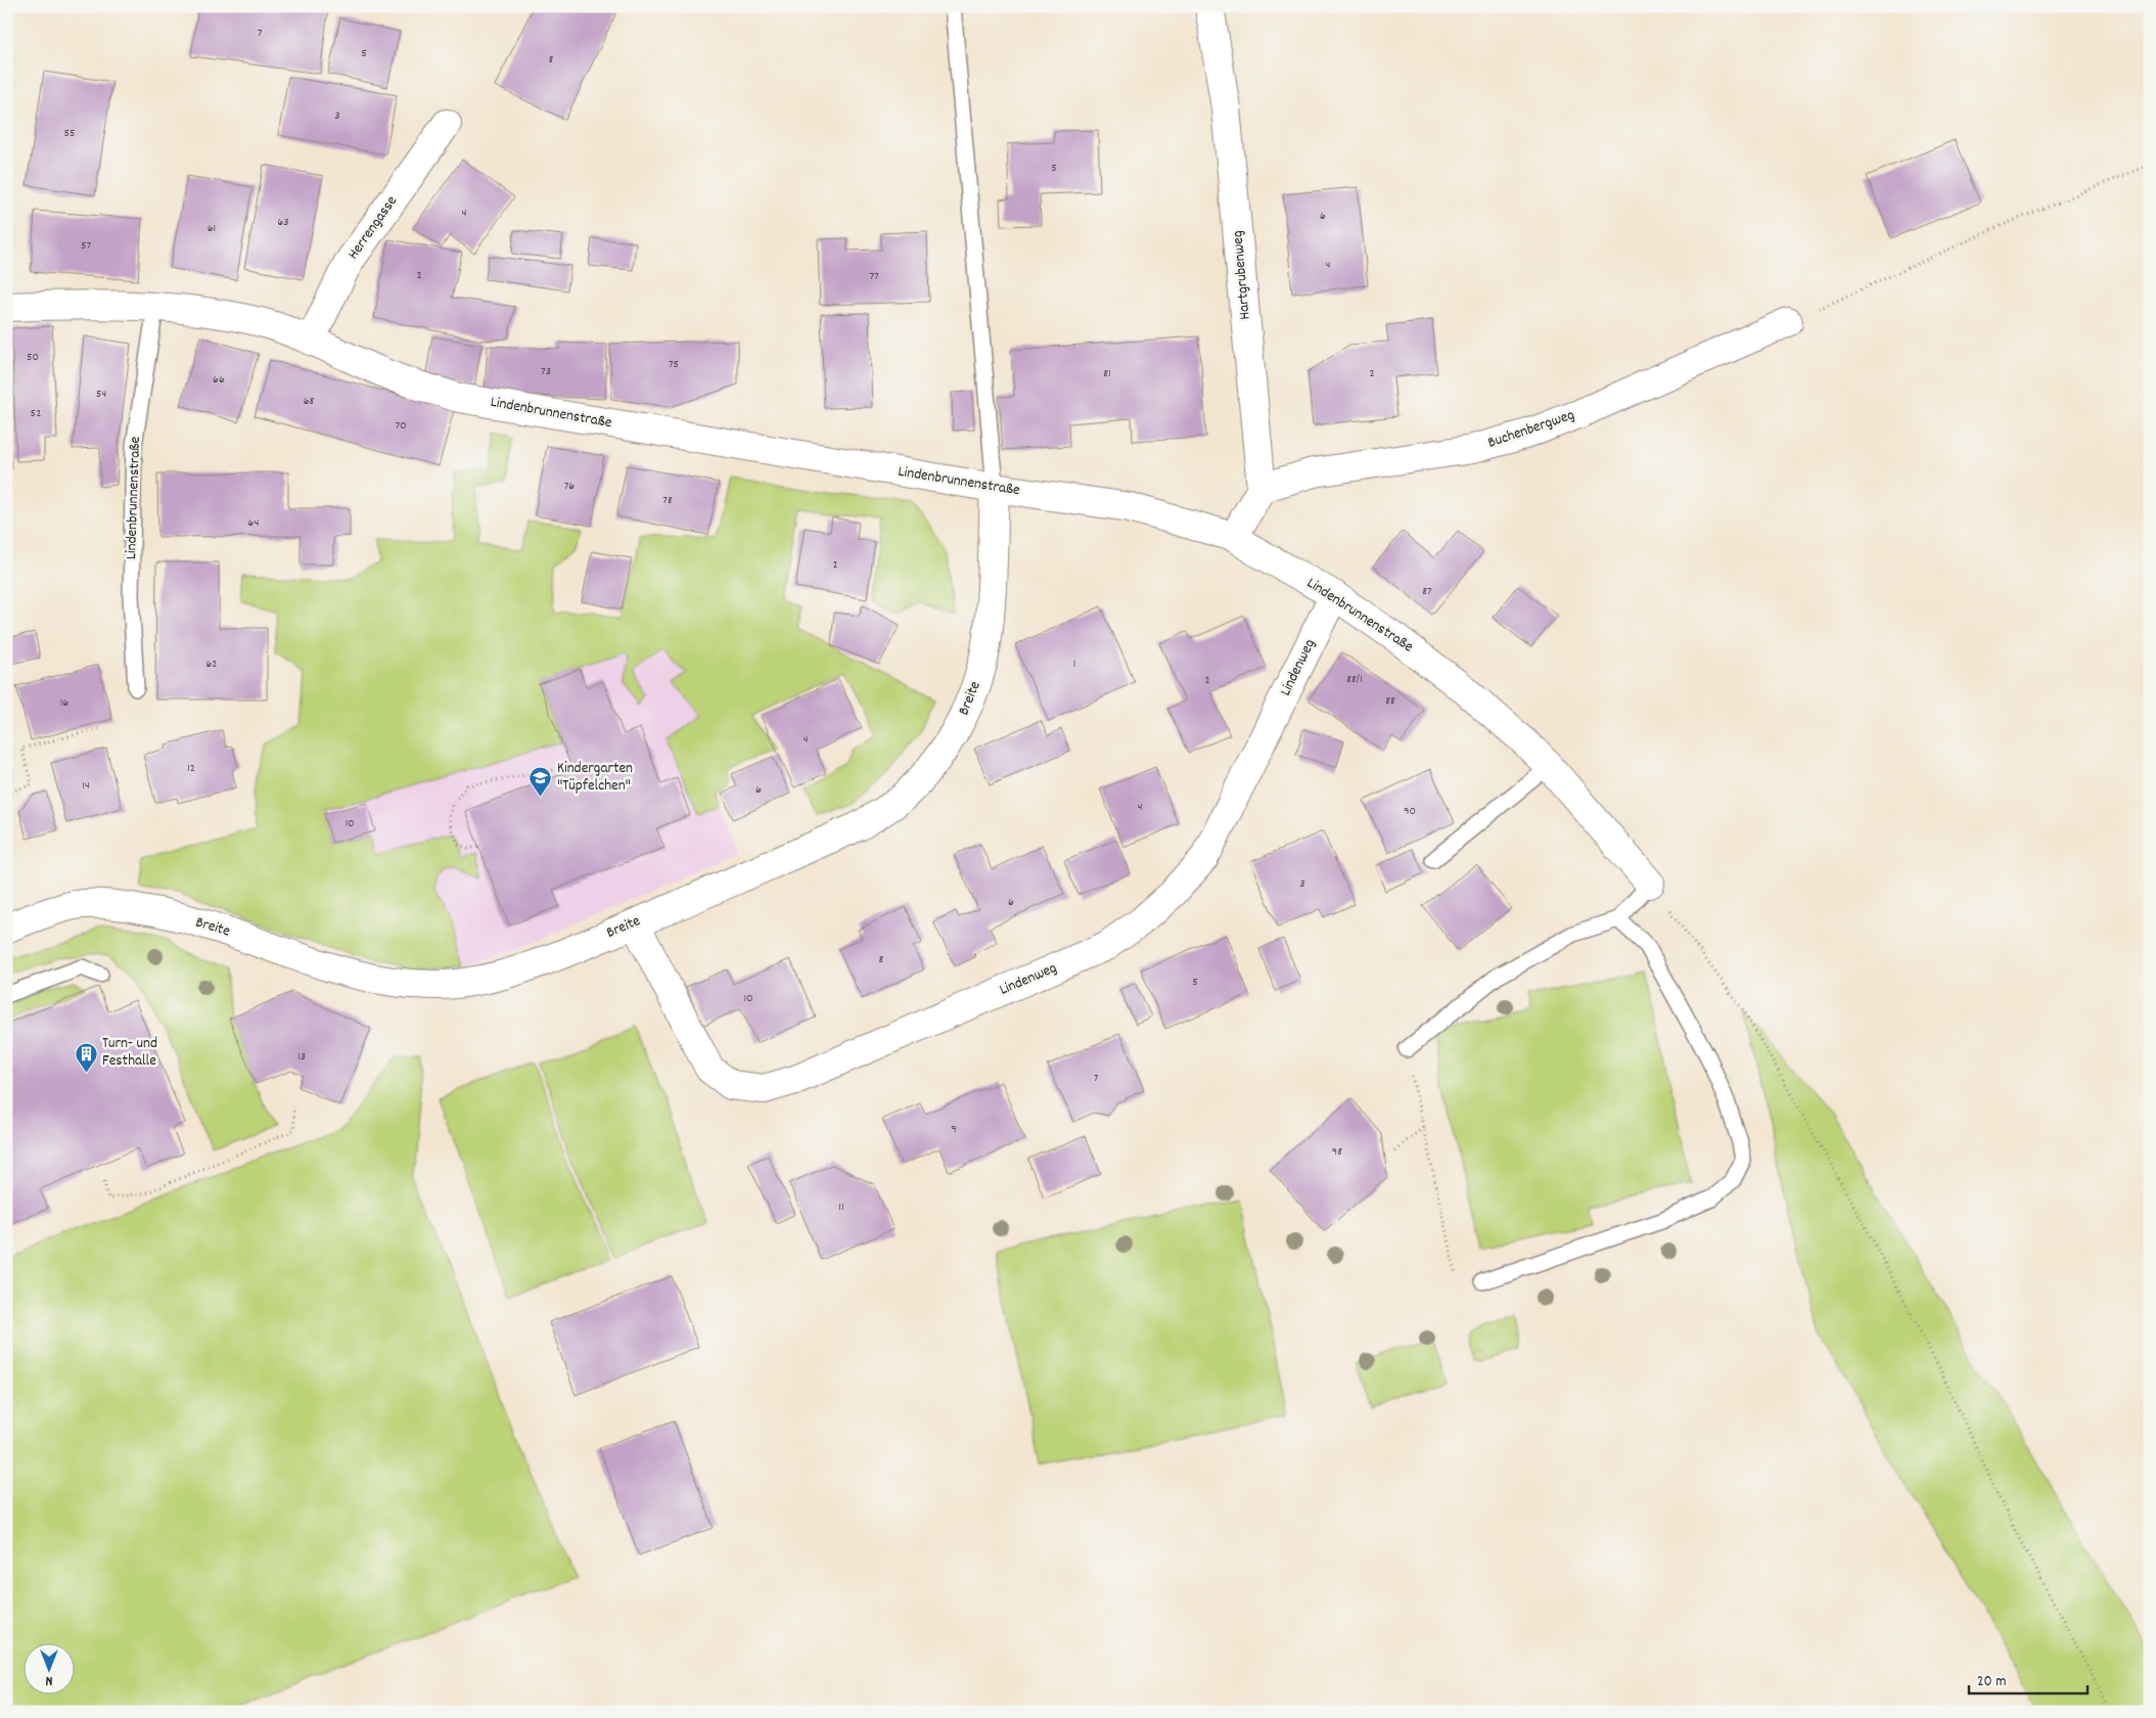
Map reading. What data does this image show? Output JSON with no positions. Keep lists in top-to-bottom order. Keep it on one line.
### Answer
{"streets":{"street":["Herrengasse","Hartgrubenweg","Lindenbrunnenstraße","Buchenbergweg","Lindenweg","Breite"]},"crossings":[["Herrengasse","Lindenbrunnenstraße"],["Hartgrubenweg","Buchenbergweg"],["Lindenbrunnenstraße","Lindenweg"],["Lindenbrunnenstraße","Breite"],["Lindenweg","Breite"]],"places":{"school or university":["Kindergarten \"Tüpfelchen\""],"building":["Turn- und Festhalle"]},"house_numbers":["7","5","8","3","55","5","4","6","63","61","57","4","2","77","50","75","73","81","2","66","54","68","52","70","76","78","64","2","87","62","1","88/1","2","88","16","4","12","14","6","4","90","10","3","6","8","5","10","13","7","9","98","11"],"scale_bar":"20 m","north":"bottom"}
